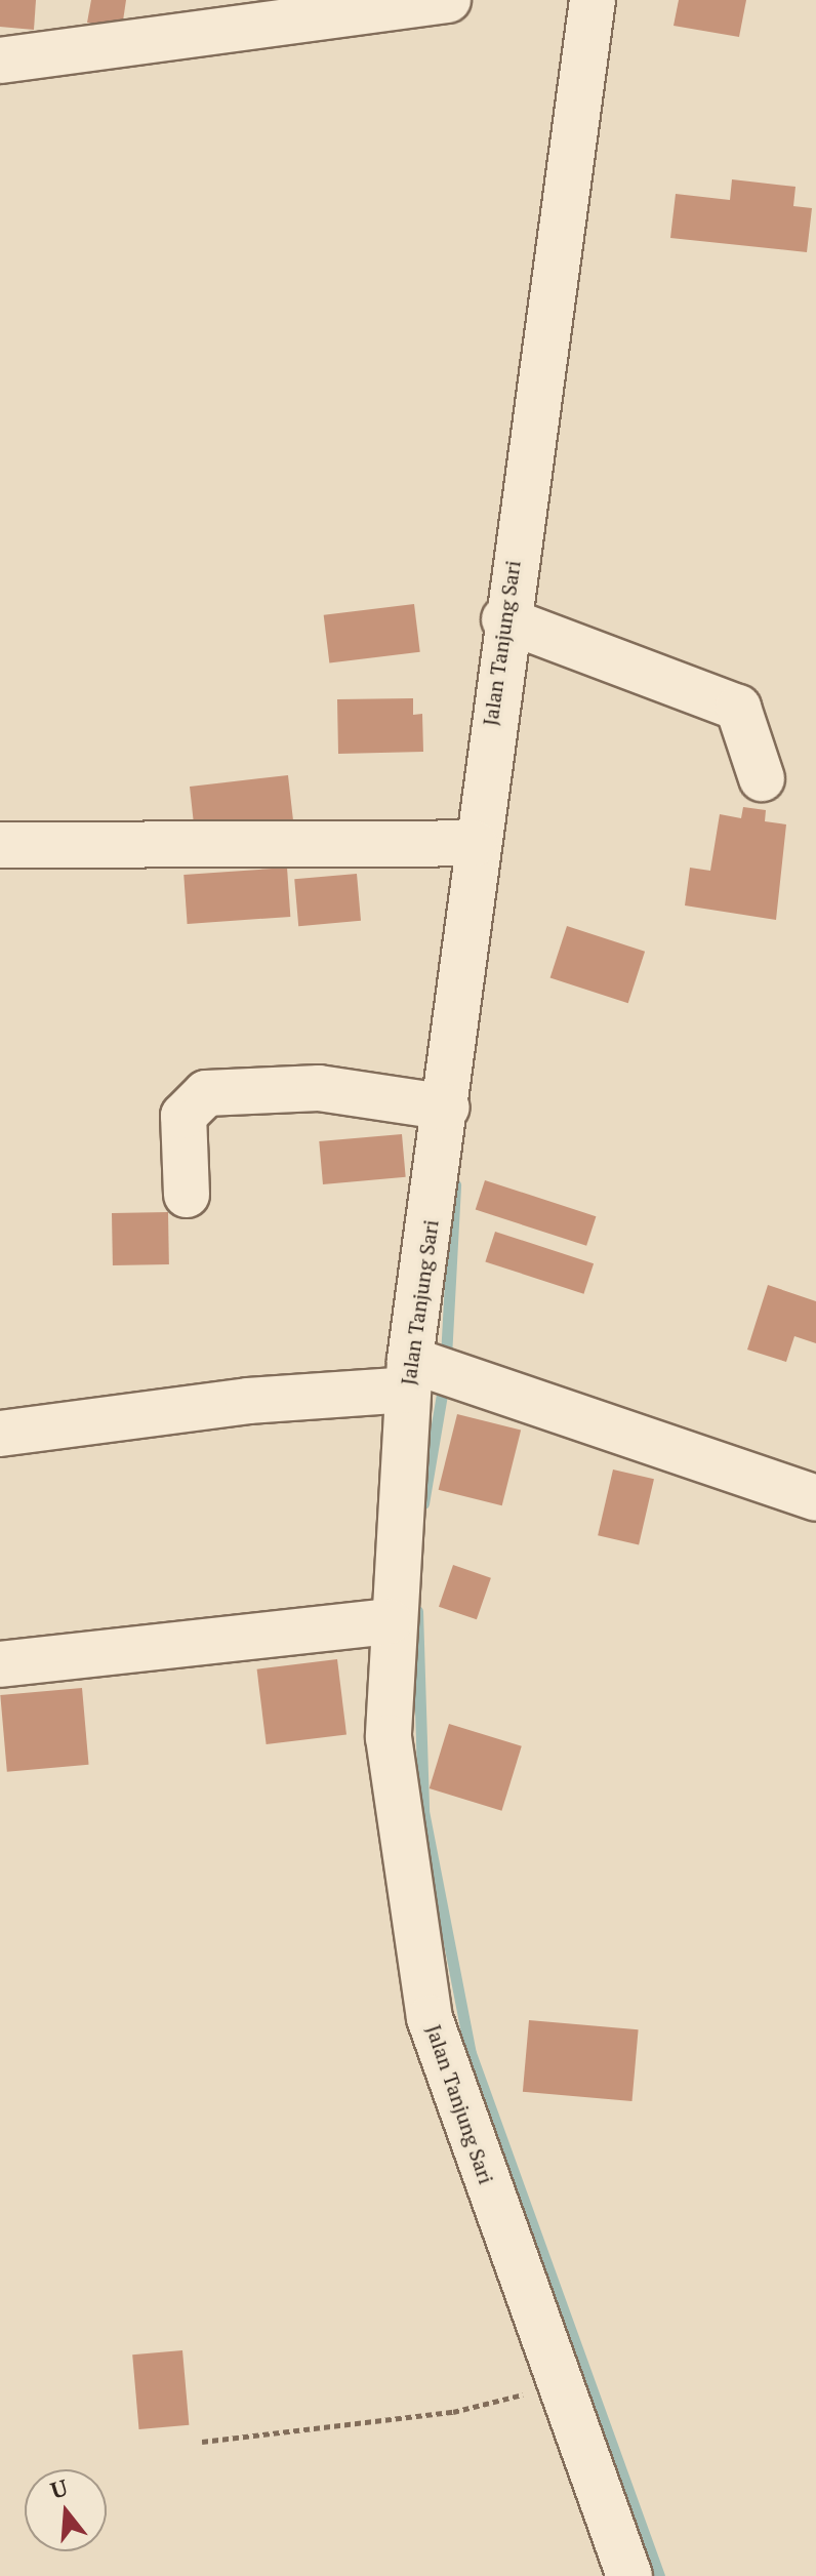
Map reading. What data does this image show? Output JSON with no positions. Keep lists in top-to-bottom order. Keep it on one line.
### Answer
{"streets":{"street":["Jalan Tanjung Sari"]},"north":"top"}
